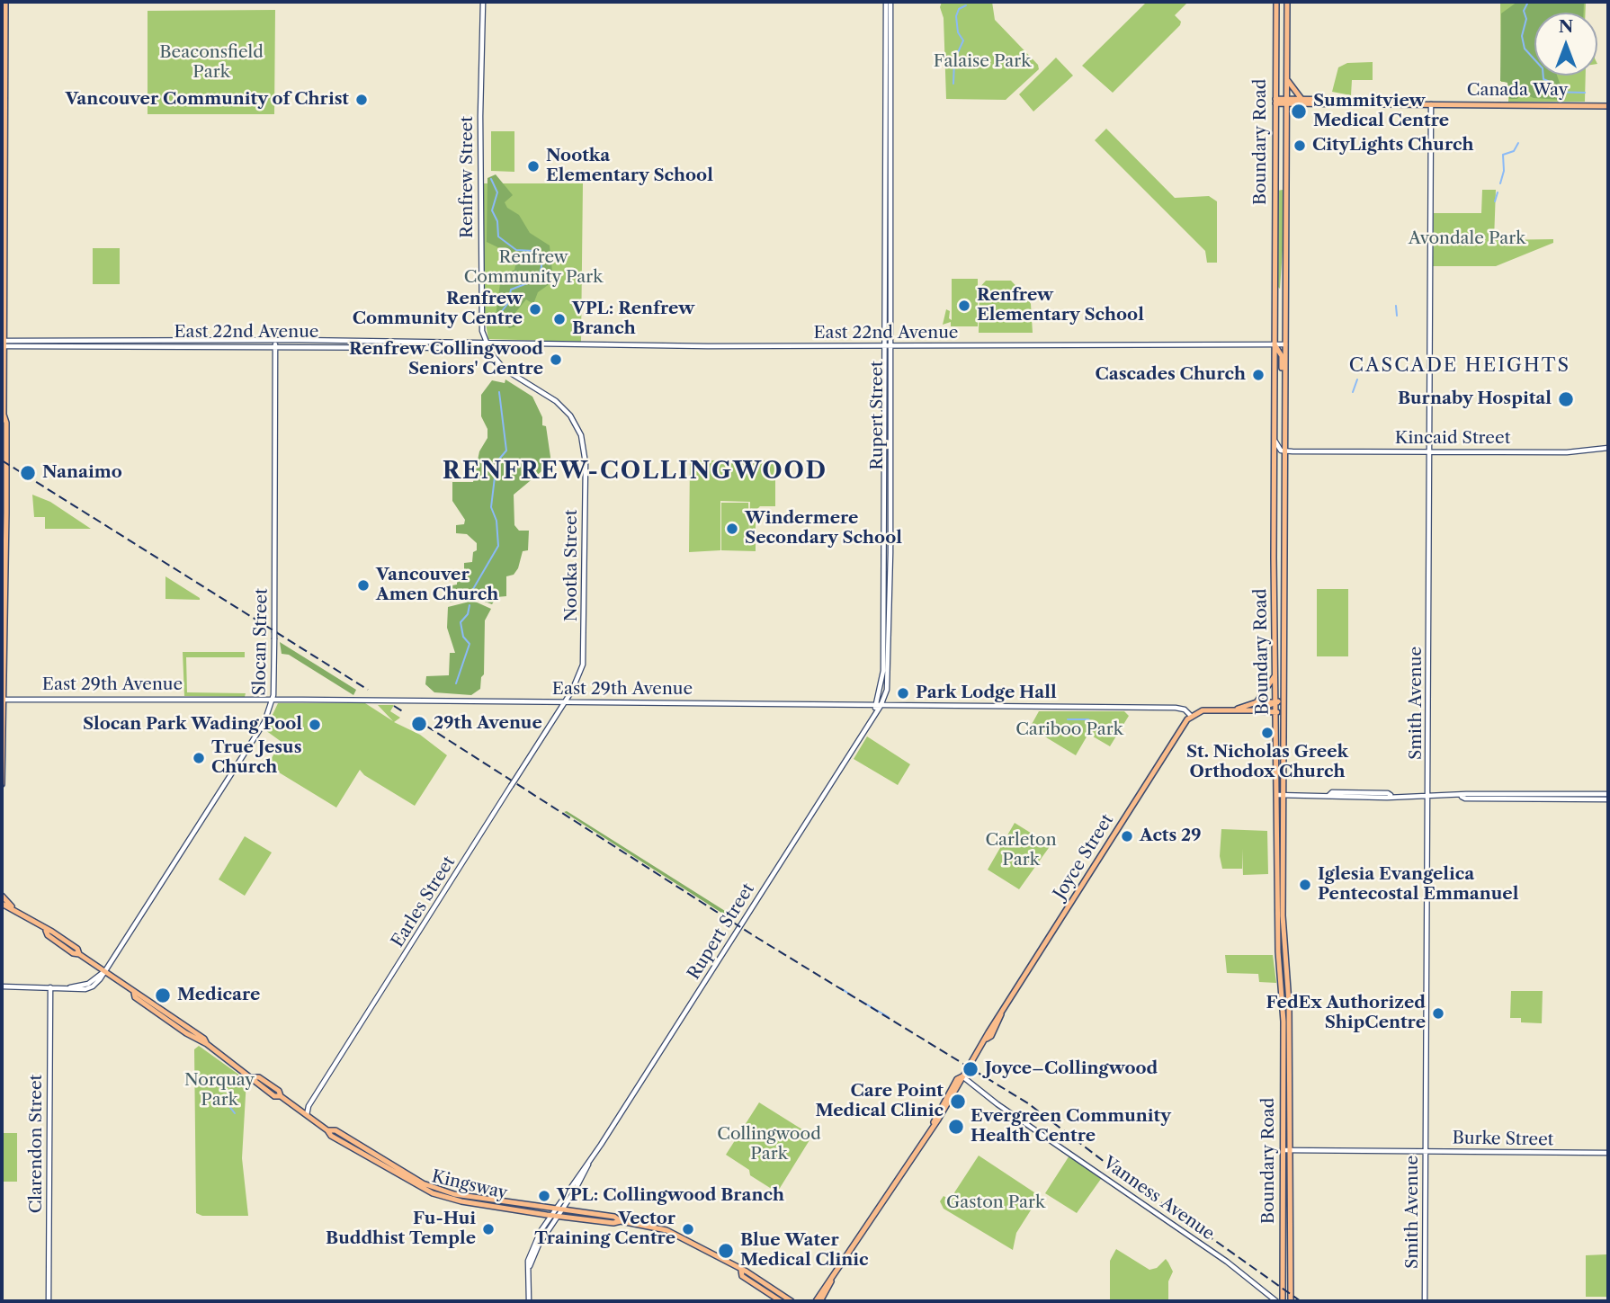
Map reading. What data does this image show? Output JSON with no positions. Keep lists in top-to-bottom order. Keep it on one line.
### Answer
{"streets":{"main road":["Canada Way","Boundary Road","Joyce Street","Kingsway"],"street":["Renfrew Street","East 22nd Avenue","Rupert Street","Kincaid Street","Nootka Street","Slocan Street","East 29th Avenue","Smith Avenue","Earles Street","Burke Street","Clarendon Street","Vanness Avenue"]},"crossings":[["Canada Way","Boundary Road"],["Canada Way","Smith Avenue"],["Boundary Road","East 22nd Avenue"],["Boundary Road","Kincaid Street"],["Boundary Road","Burke Street"],["Renfrew Street","East 22nd Avenue"],["Renfrew Street","Nootka Street"],["East 22nd Avenue","Rupert Street"],["East 22nd Avenue","Nootka Street"],["East 22nd Avenue","Slocan Street"],["Rupert Street","East 29th Avenue"],["Rupert Street","Kingsway"],["Kincaid Street","Smith Avenue"],["Nootka Street","East 29th Avenue"],["Nootka Street","Earles Street"],["Slocan Street","East 29th Avenue"],["Slocan Street","Clarendon Street"],["Slocan Street","Kingsway"],["East 29th Avenue","Joyce Street"],["East 29th Avenue","Earles Street"],["Smith Avenue","Burke Street"],["Joyce Street","Vanness Avenue"],["Earles Street","Kingsway"]],"districts":["CASCADE HEIGHTS","RENFREW-COLLINGWOOD"],"parks":["Beaconsfield Park","Falaise Park","Avondale Park","Renfrew Community Park","Cariboo Park","Carleton Park","Norquay Park","Collingwood Park","Gaston Park"],"places":["Vancouver Community of Christ","Summitview Medical Centre","CityLights Church","Nootka Elementary School","Renfrew Elementary School","Renfrew Community Centre","VPL: Renfrew Branch","Renfrew Collingwood Seniors' Centre","Cascades Church","Burnaby Hospital","Nanaimo","Windermere Secondary School","Vancouver Amen Church","Park Lodge Hall","29th Avenue","Slocan Park Wading Pool","St. Nicholas Greek Orthodox Church","True Jesus Church","Acts 29","Iglesia Evangelica Pentecostal Emmanuel","Medicare","FedEx Authorized ShipCentre","Joyce–Collingwood","Care Point Medical Clinic","Evergreen Community Health Centre","VPL: Collingwood Branch","Fu-Hui Buddhist Temple","Vector Training Centre","Blue Water Medical Clinic"],"north":"top"}
